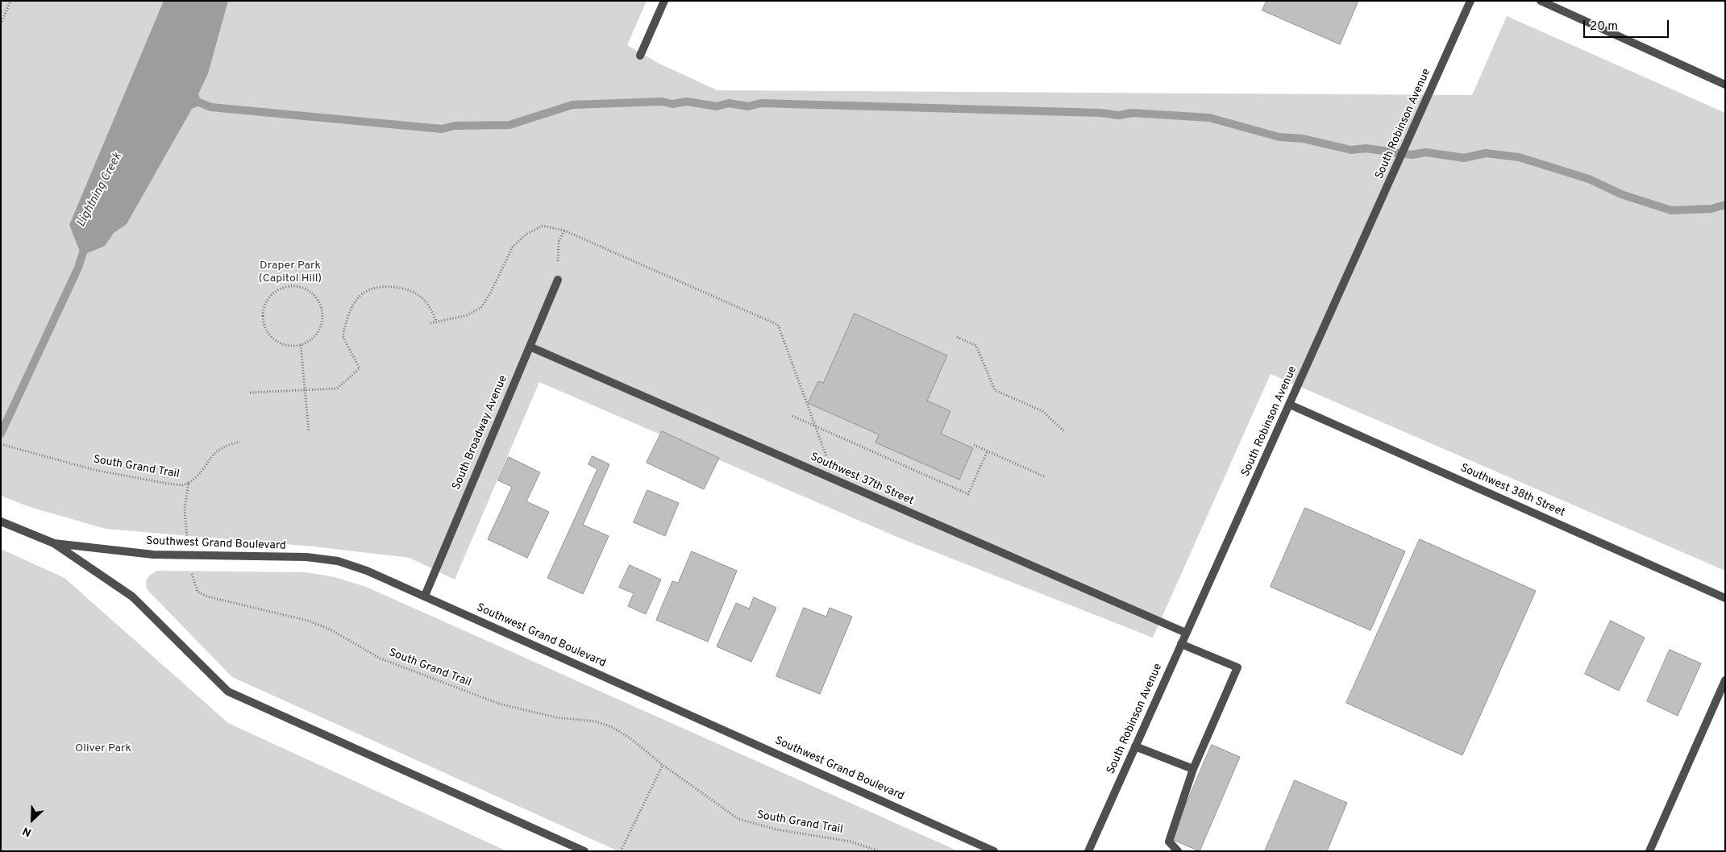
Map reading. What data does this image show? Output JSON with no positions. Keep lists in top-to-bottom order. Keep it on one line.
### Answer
{"streets":{"street":["South Robinson Avenue","South Broadway Avenue","Southwest 37th Street","Southwest 38th Street","Southwest Grand Boulevard"],"path":["South Grand Trail"]},"crossings":[["South Robinson Avenue","Southwest 37th Street"],["South Robinson Avenue","Southwest 38th Street"],["South Broadway Avenue","Southwest 37th Street"],["South Broadway Avenue","Southwest Grand Boulevard"],["South Grand Trail","Southwest Grand Boulevard"]],"water":["Lightning Creek"],"parks":["Draper Park (Capitol Hill)","Oliver Park"],"scale_bar":"20 m","north":"bottom left"}
